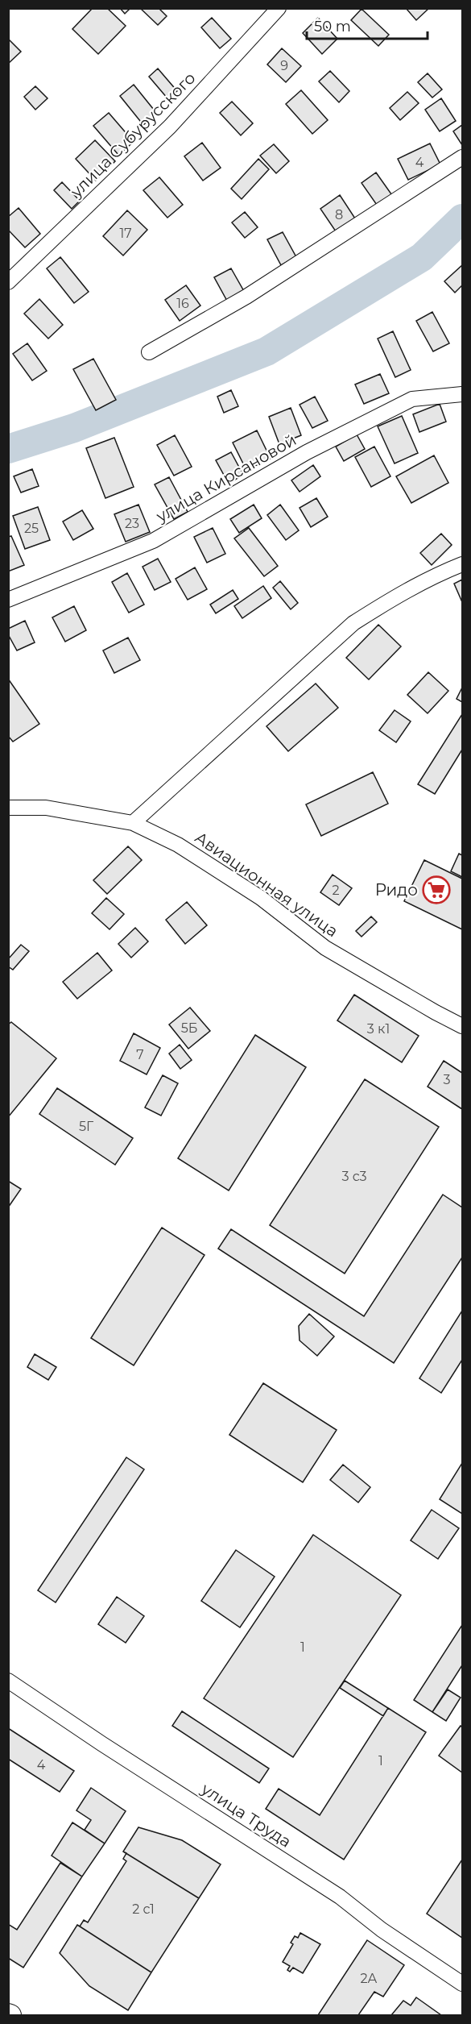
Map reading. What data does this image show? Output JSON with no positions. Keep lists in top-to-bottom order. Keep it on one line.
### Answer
{"streets":{"street":["улица Субурусского","улица Кирсановой","Авиационная улица","улица Труда"]},"places":{"supermarket":["Ридо"]},"house_numbers":["9","4","8","17","16","23","25","2","5Б","3 к1","7","3","5Г","3 с3","1","1","4","2 с1","2А"],"scale_bar":"50 m"}
